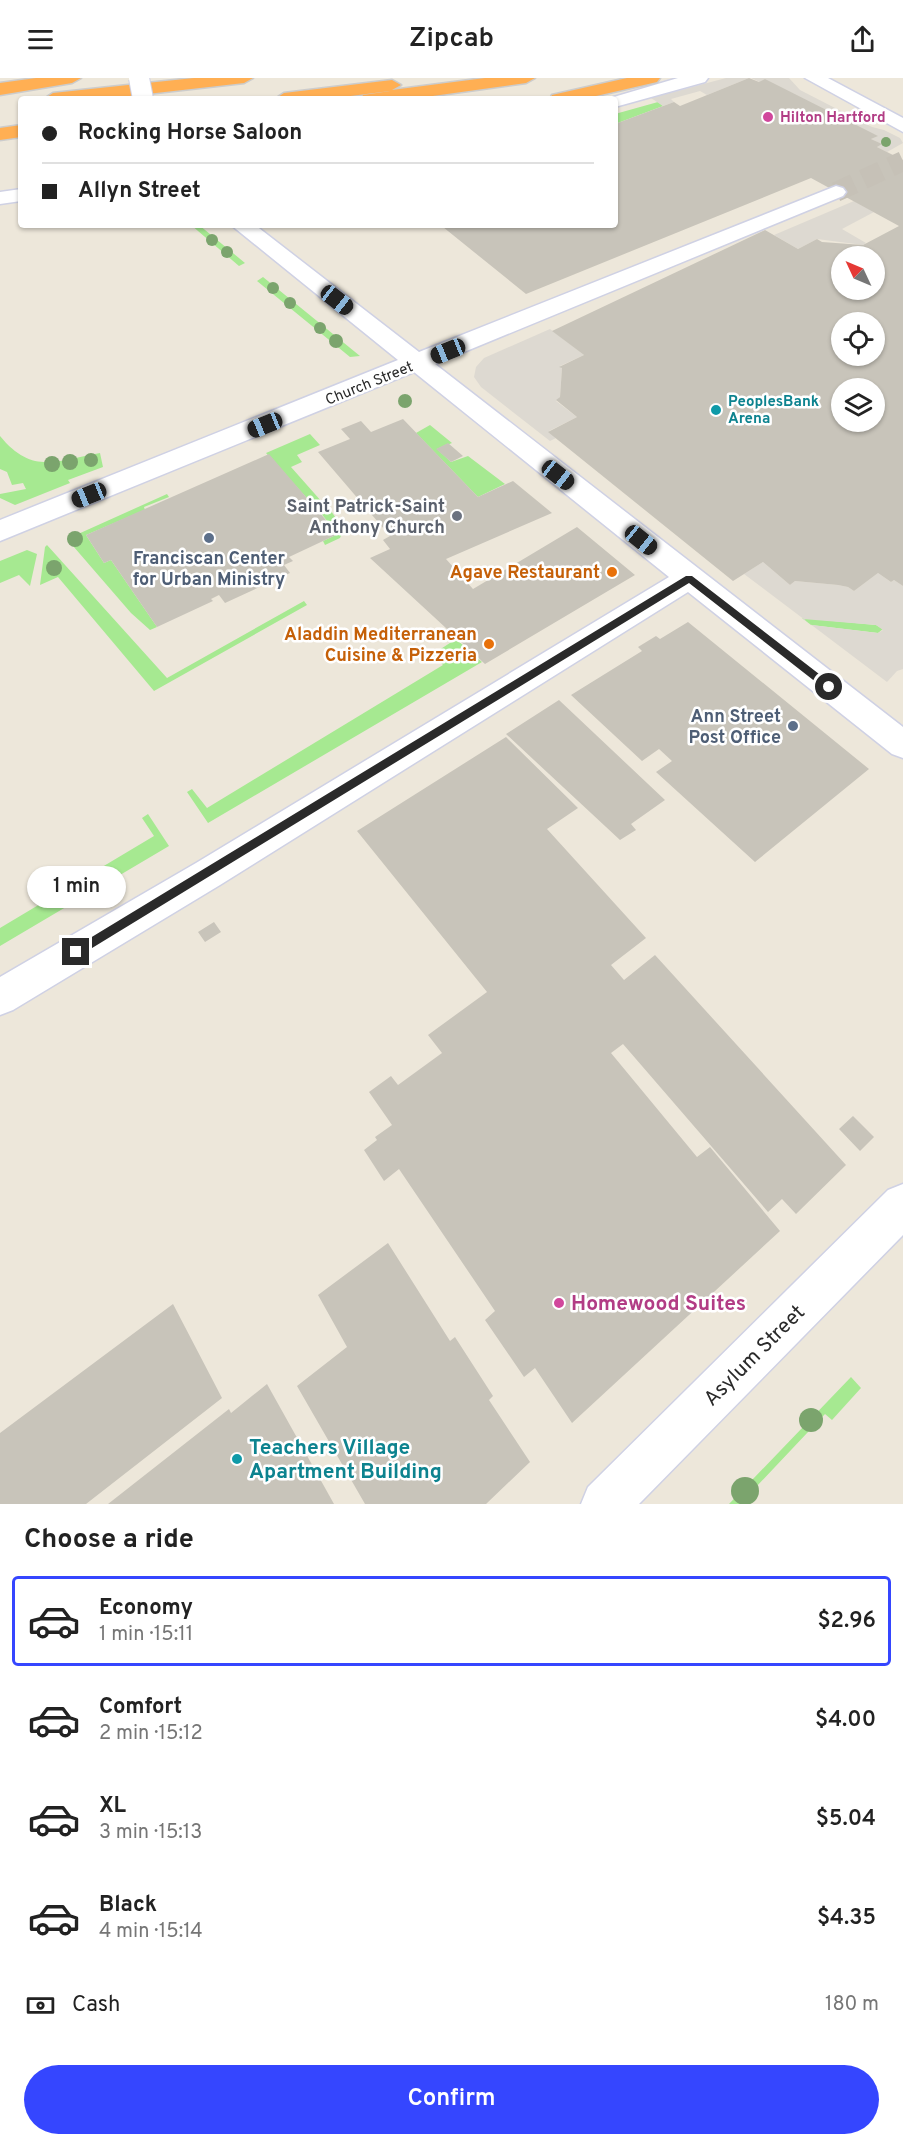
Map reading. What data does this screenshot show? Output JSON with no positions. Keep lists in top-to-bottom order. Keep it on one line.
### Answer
{"streets":{"street":["Church Street","Asylum Street"]},"places":["Hilton Hartford","PeoplesBank Arena","Saint Patrick-Saint Anthony Church","Franciscan Center for Urban Ministry","Agave Restaurant","Aladdin Mediterranean Cuisine & Pizzeria","Ann Street Post Office","Homewood Suites","Teachers Village Apartment Building"],"north":"top left","page":{"header":"Zipcab","banner":["Rocking Horse Saloon","Allyn Street"],"bubble":"1 min","heading":"Choose a ride","list":[{"name":"Economy","note":"1 min · 15:11","value":"$2.96"},{"name":"Comfort","note":"2 min · 15:12","value":"$4.00"},{"name":"XL","note":"3 min · 15:13","value":"$5.04"},{"name":"Black","note":"4 min · 15:14","value":"$4.35"}],"pay":["Cash","180 m"],"buttons":"Confirm"}}
